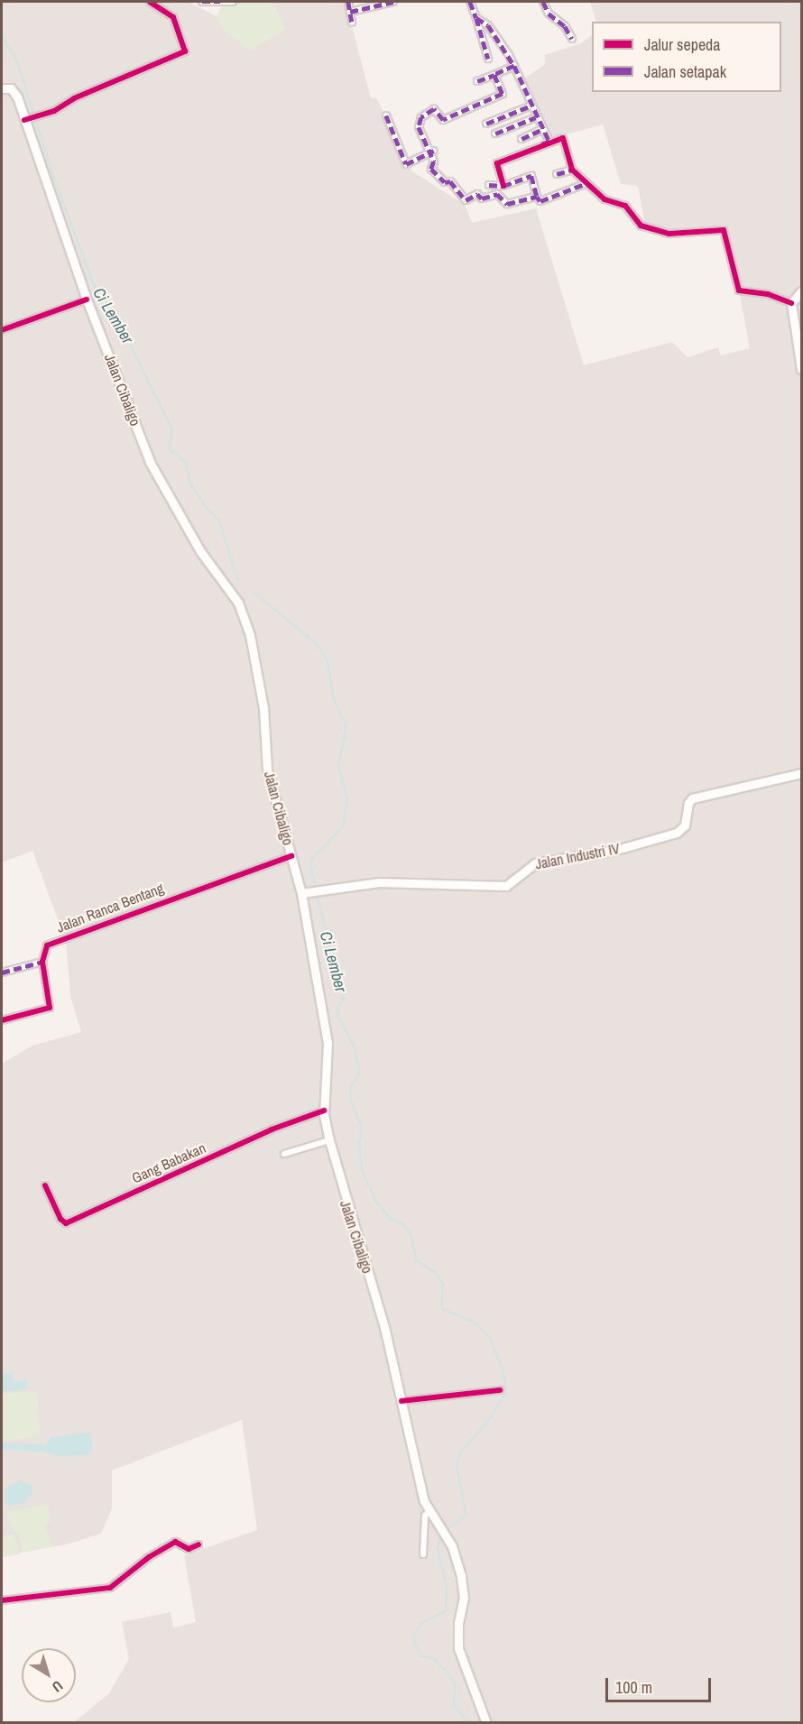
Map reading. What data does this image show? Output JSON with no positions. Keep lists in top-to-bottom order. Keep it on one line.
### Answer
{"streets":{"main road":["Jalan Cibaligo","Jalan Industri IV"],"street":["Jalan Ranca Bentang","Gang Babakan"]},"crossings":[["Jalan Cibaligo","Jalan Industri IV"],["Jalan Cibaligo","Jalan Ranca Bentang"],["Jalan Cibaligo","Gang Babakan"]],"water":["Ci Lember"],"legend":["Jalur sepeda","Jalan setapak"],"scale_bar":"100 m","north":"bottom right"}
